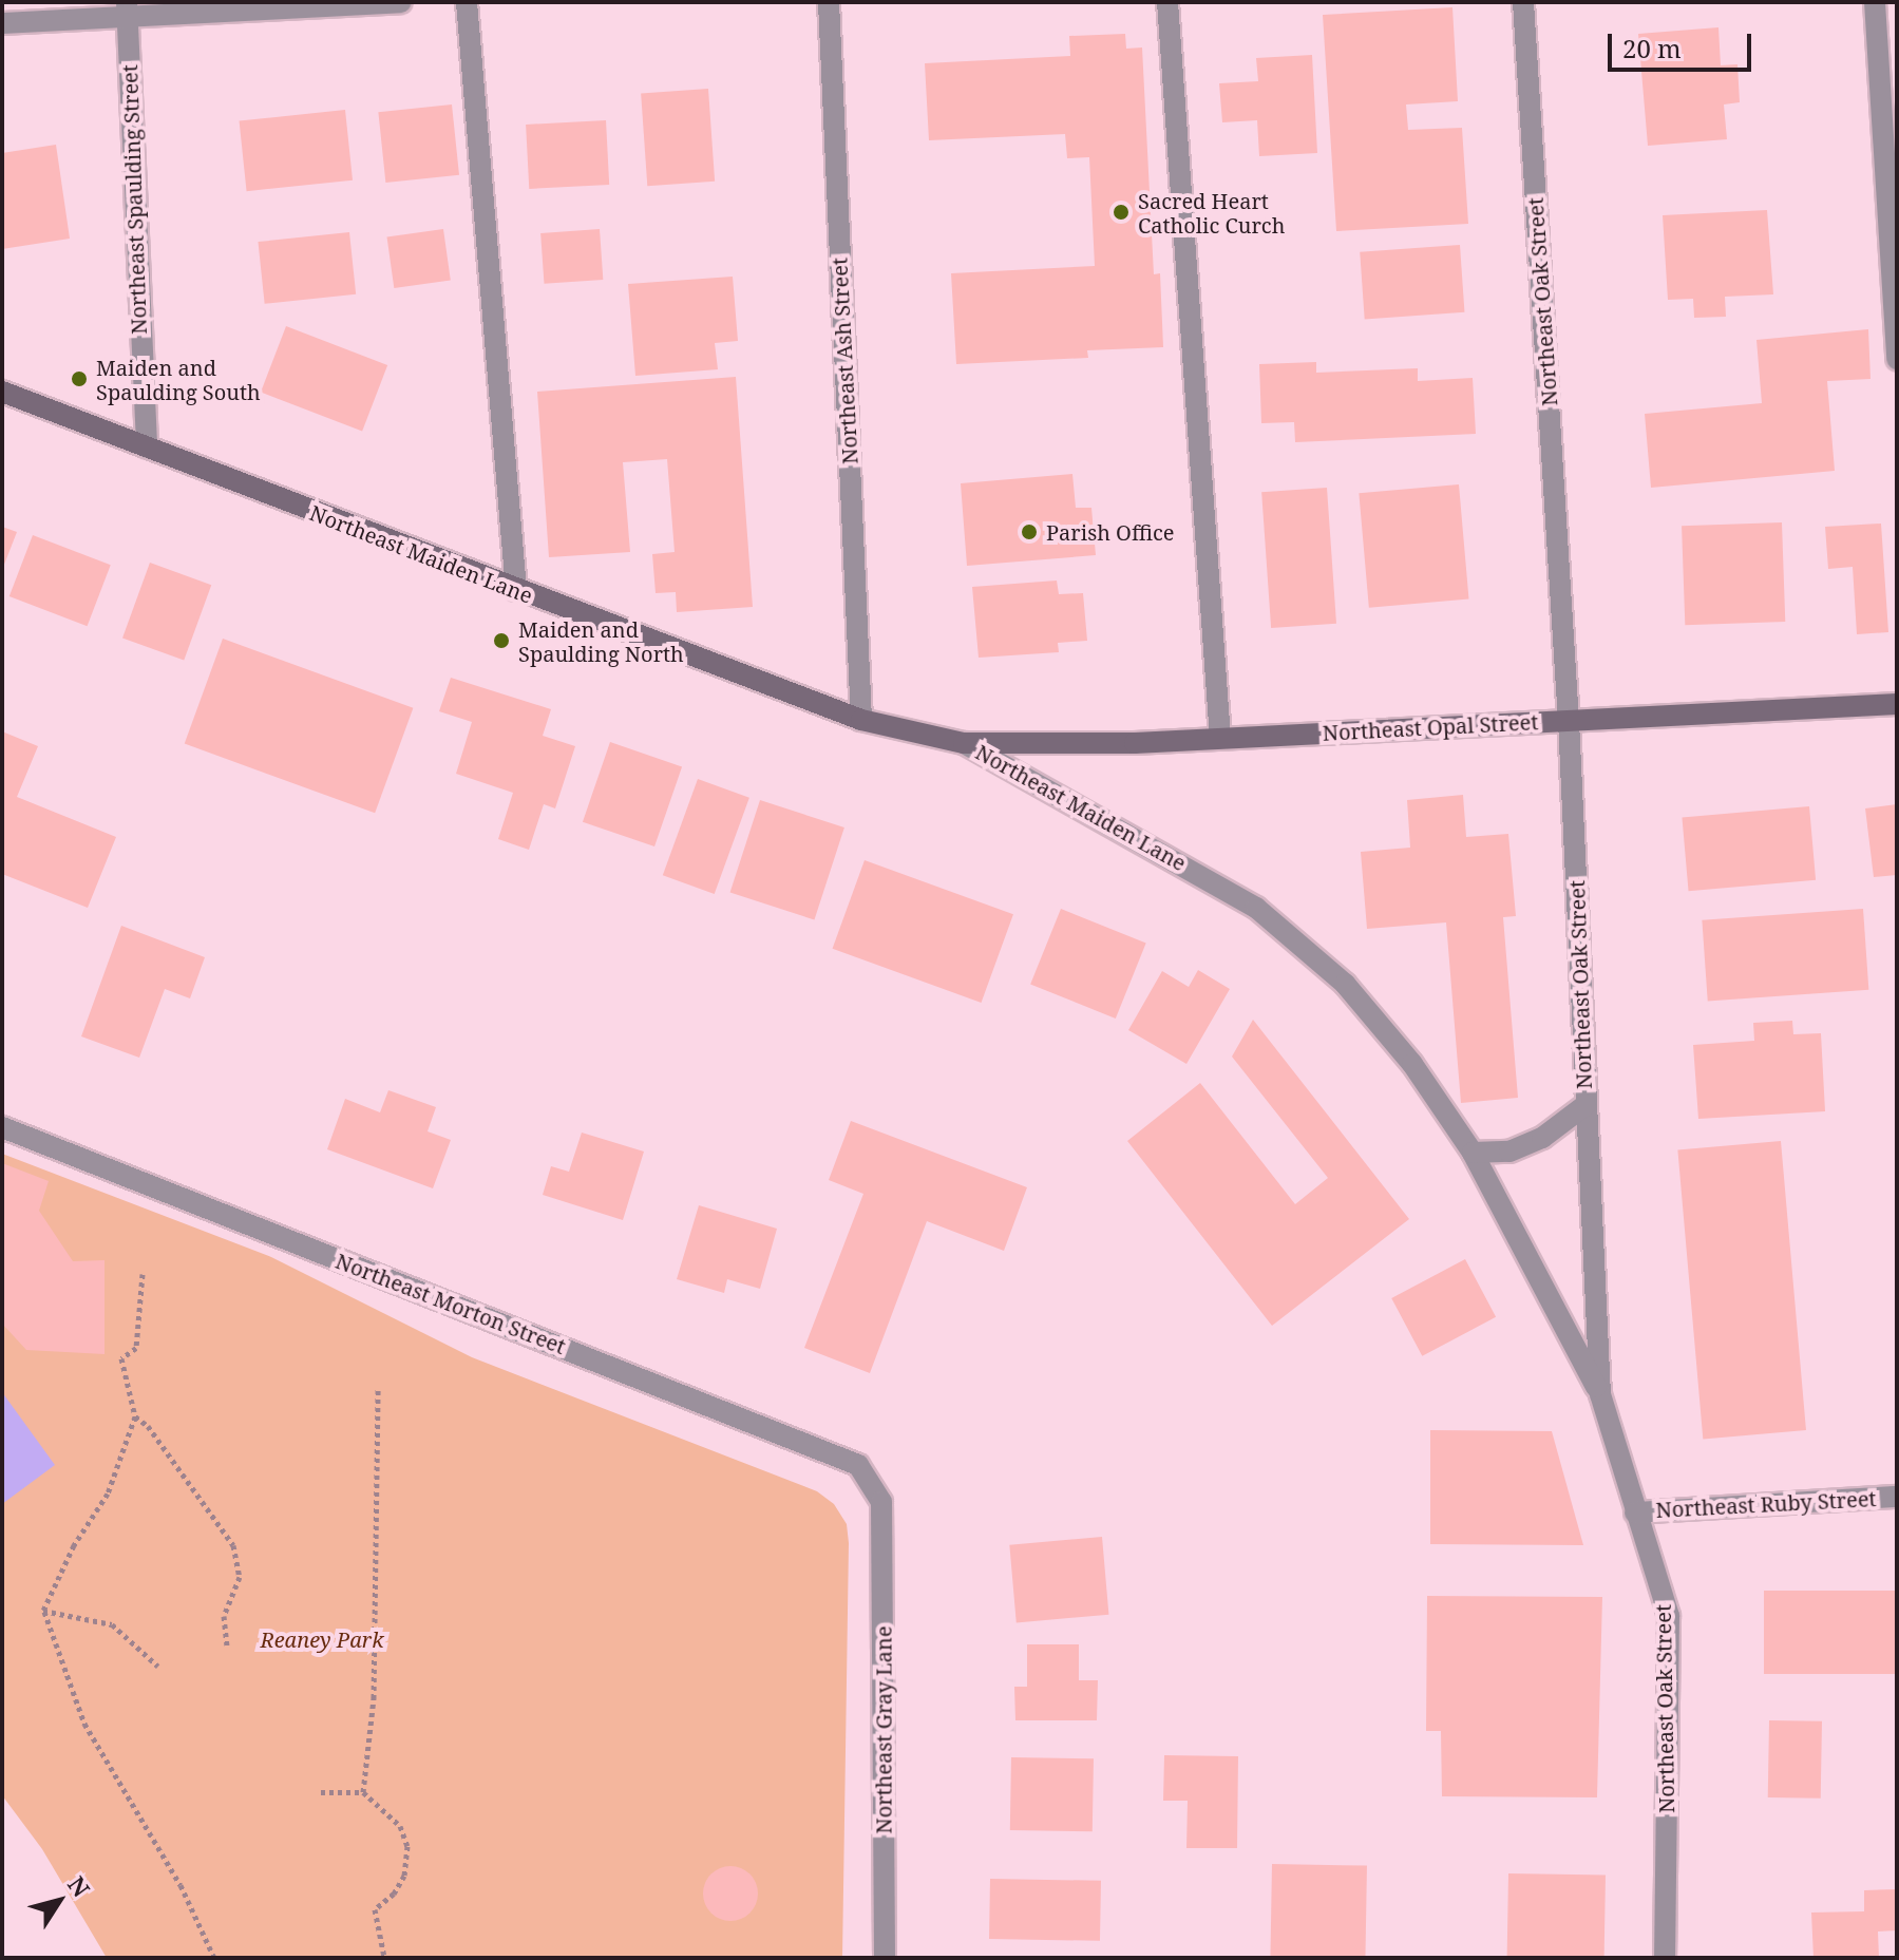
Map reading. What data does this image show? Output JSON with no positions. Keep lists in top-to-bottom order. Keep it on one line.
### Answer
{"streets":{"street":["Northeast Spaulding Street","Northeast Oak Street","Northeast Ash Street","Northeast Maiden Lane","Northeast Opal Street","Northeast Morton Street","Northeast Ruby Street","Northeast Gray Lane"]},"crossings":[["Northeast Spaulding Street","Northeast Maiden Lane"],["Northeast Oak Street","Northeast Maiden Lane"],["Northeast Oak Street","Northeast Opal Street"],["Northeast Oak Street","Northeast Ruby Street"],["Northeast Ash Street","Northeast Maiden Lane"],["Northeast Maiden Lane","Northeast Opal Street"],["Northeast Morton Street","Northeast Gray Lane"]],"parks":["Reaney Park"],"places":["Sacred Heart Catholic Curch","Maiden and Spaulding South","Parish Office","Maiden and Spaulding North"],"scale_bar":"20 m","north":"top right"}
